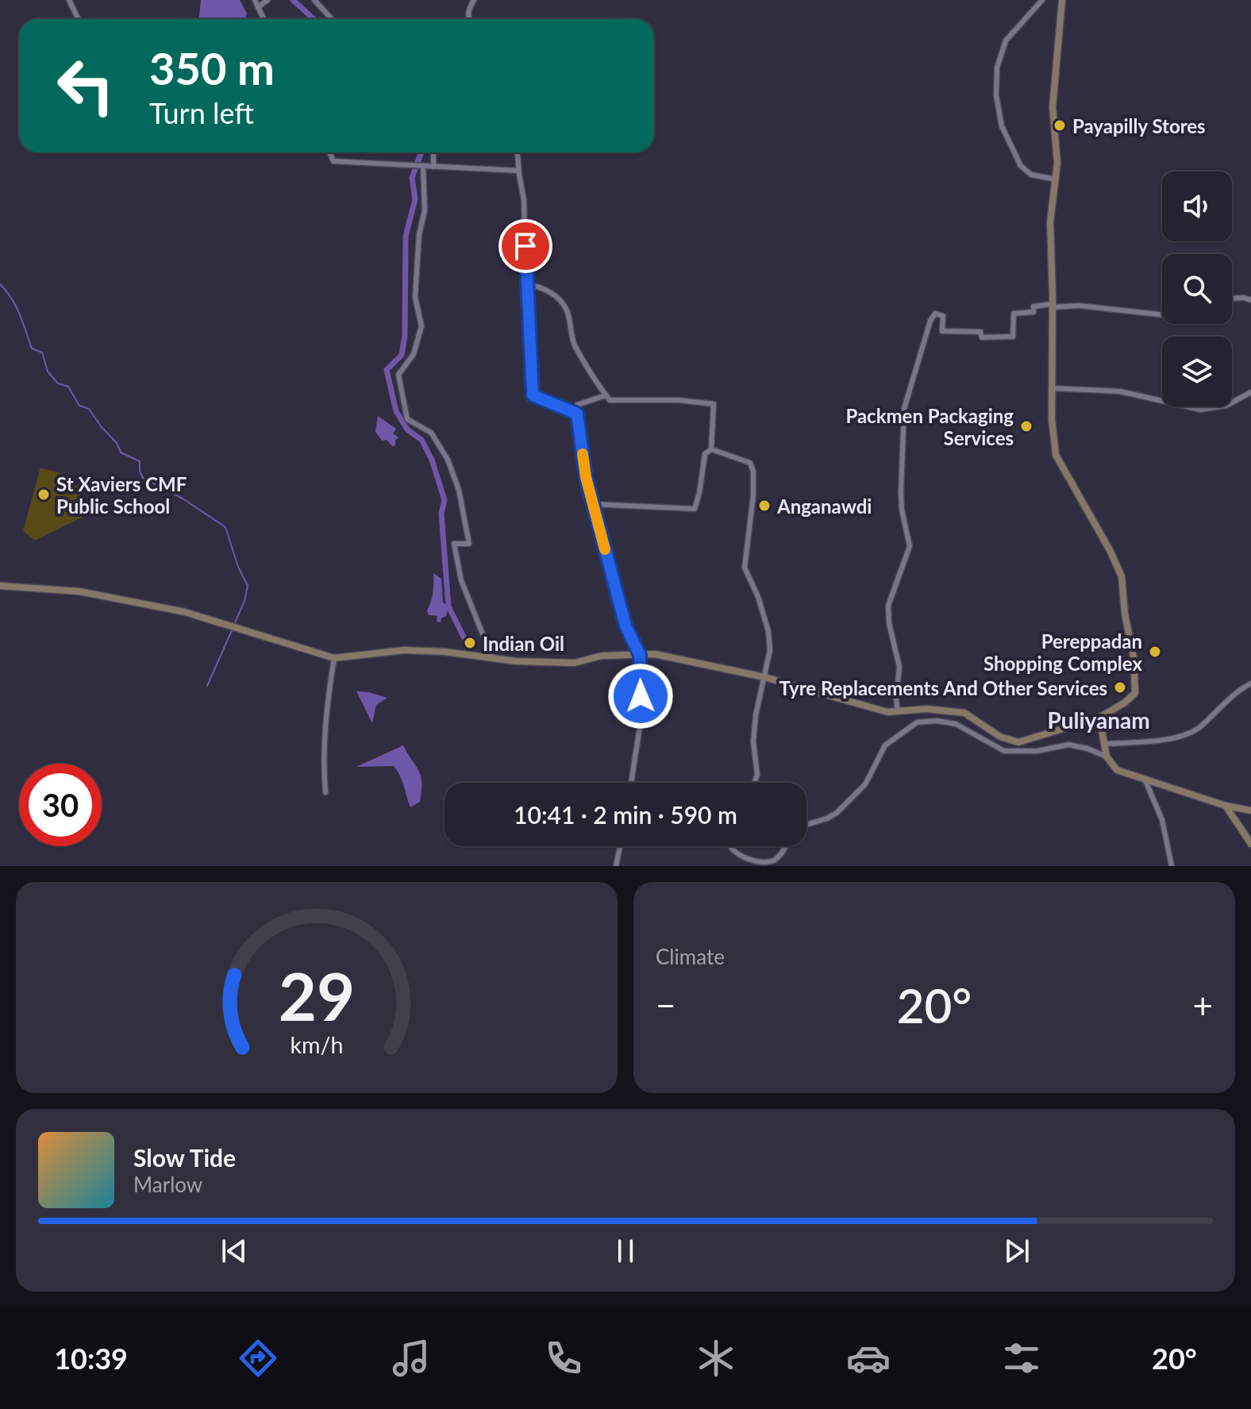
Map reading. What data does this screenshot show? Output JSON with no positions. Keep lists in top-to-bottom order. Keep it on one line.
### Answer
{"districts":["Puliyanam"],"places":["Payapilly Stores","Packmen Packaging Services","St Xaviers CMF Public School","Anganawdi","Indian Oil","Pereppadan Shopping Complex","Tyre Replacements And Other Services"],"page":{"turn":["350 m","Turn left"],"limit":"30","trip":"10:41 · 2 min · 590 m","tile":"Climate","heat":["−","20°","+"],"song":["Slow Tide","Marlow"],"tabs":["10:39","20°"],"gauge":["29","km/h"]}}
